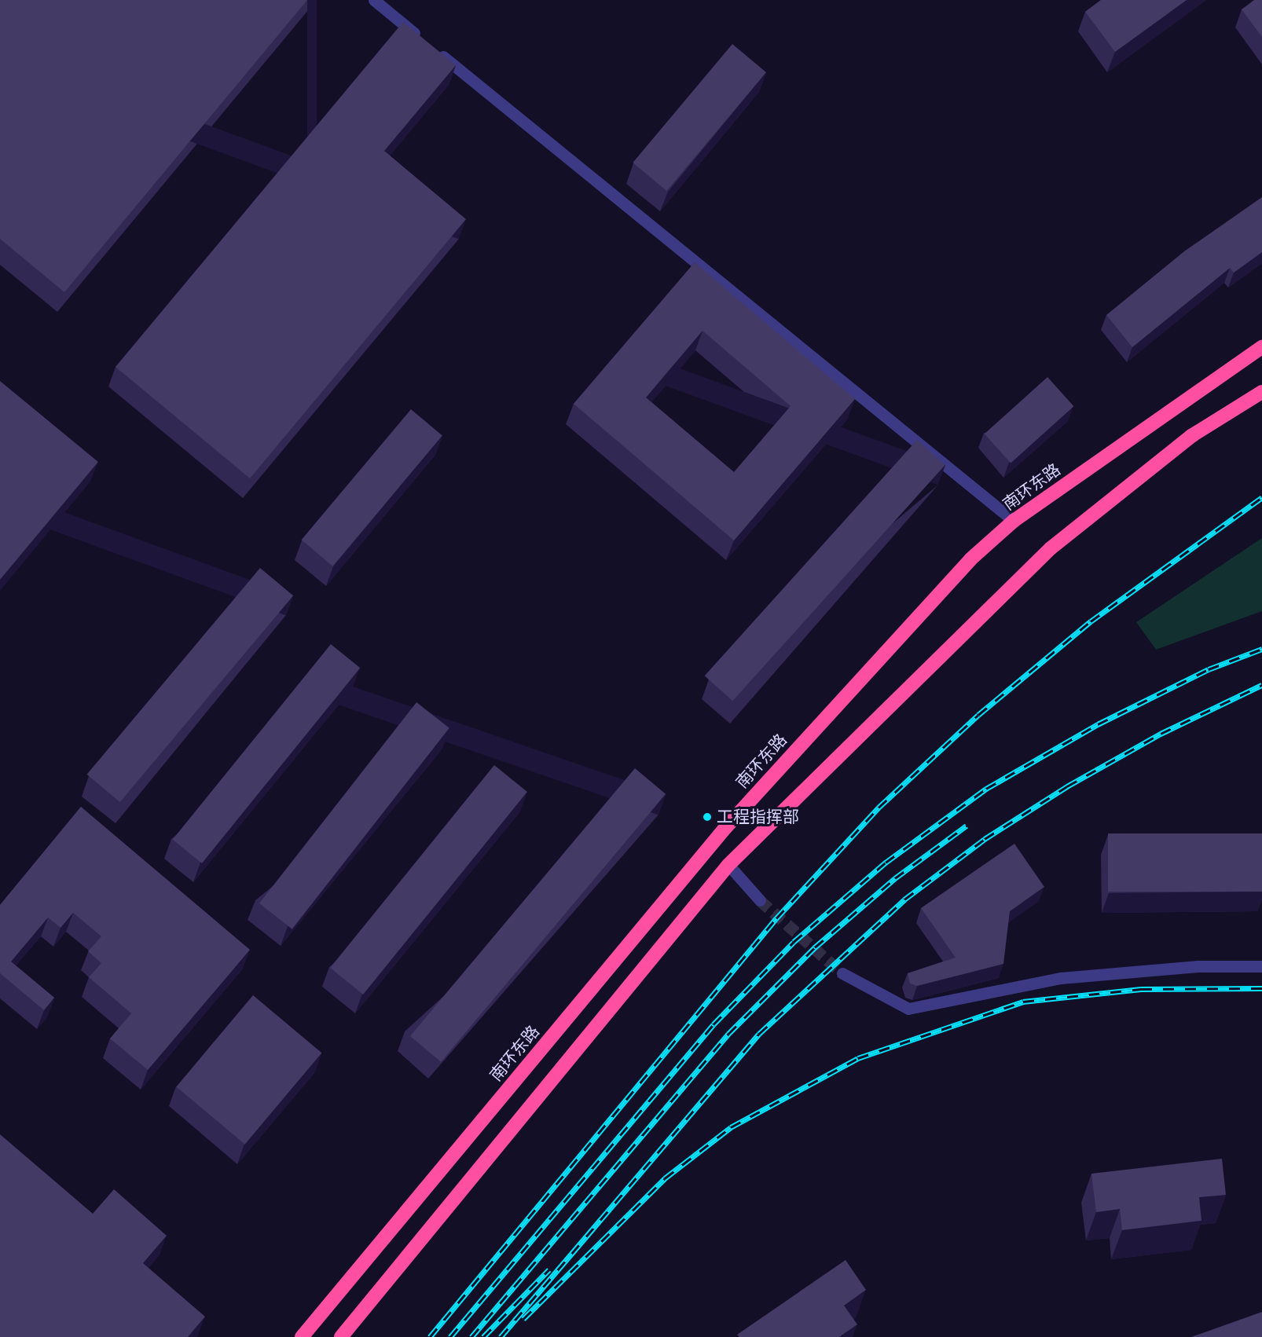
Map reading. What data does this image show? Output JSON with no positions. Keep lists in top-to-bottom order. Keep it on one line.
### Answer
{"streets":{"highway":["南环东路"]},"places":["工程指挥部"]}
